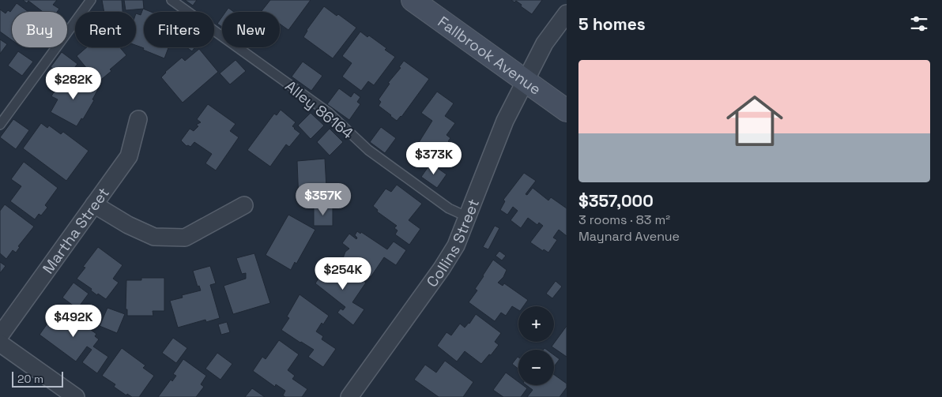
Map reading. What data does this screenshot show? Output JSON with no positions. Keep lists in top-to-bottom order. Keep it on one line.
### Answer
{"streets":{"main road":["Fallbrook Avenue"],"street":["Martha Street","Collins Street"],"lane":["Alley 86164"]},"crossings":[["Fallbrook Avenue","Collins Street"],["Alley 86164","Collins Street"]],"scale_bar":"20 m","page":{"heading":"5 homes","chip":["Buy","Rent","Filters","New"],"list":[{"name":"$357,000","note":"3 rooms · 83 m² · Maynard Avenue"}],"price":["$282K","$373K","$357K","$254K","$492K"],"map_buttons":["+","−"],"scale":"20 m"}}
